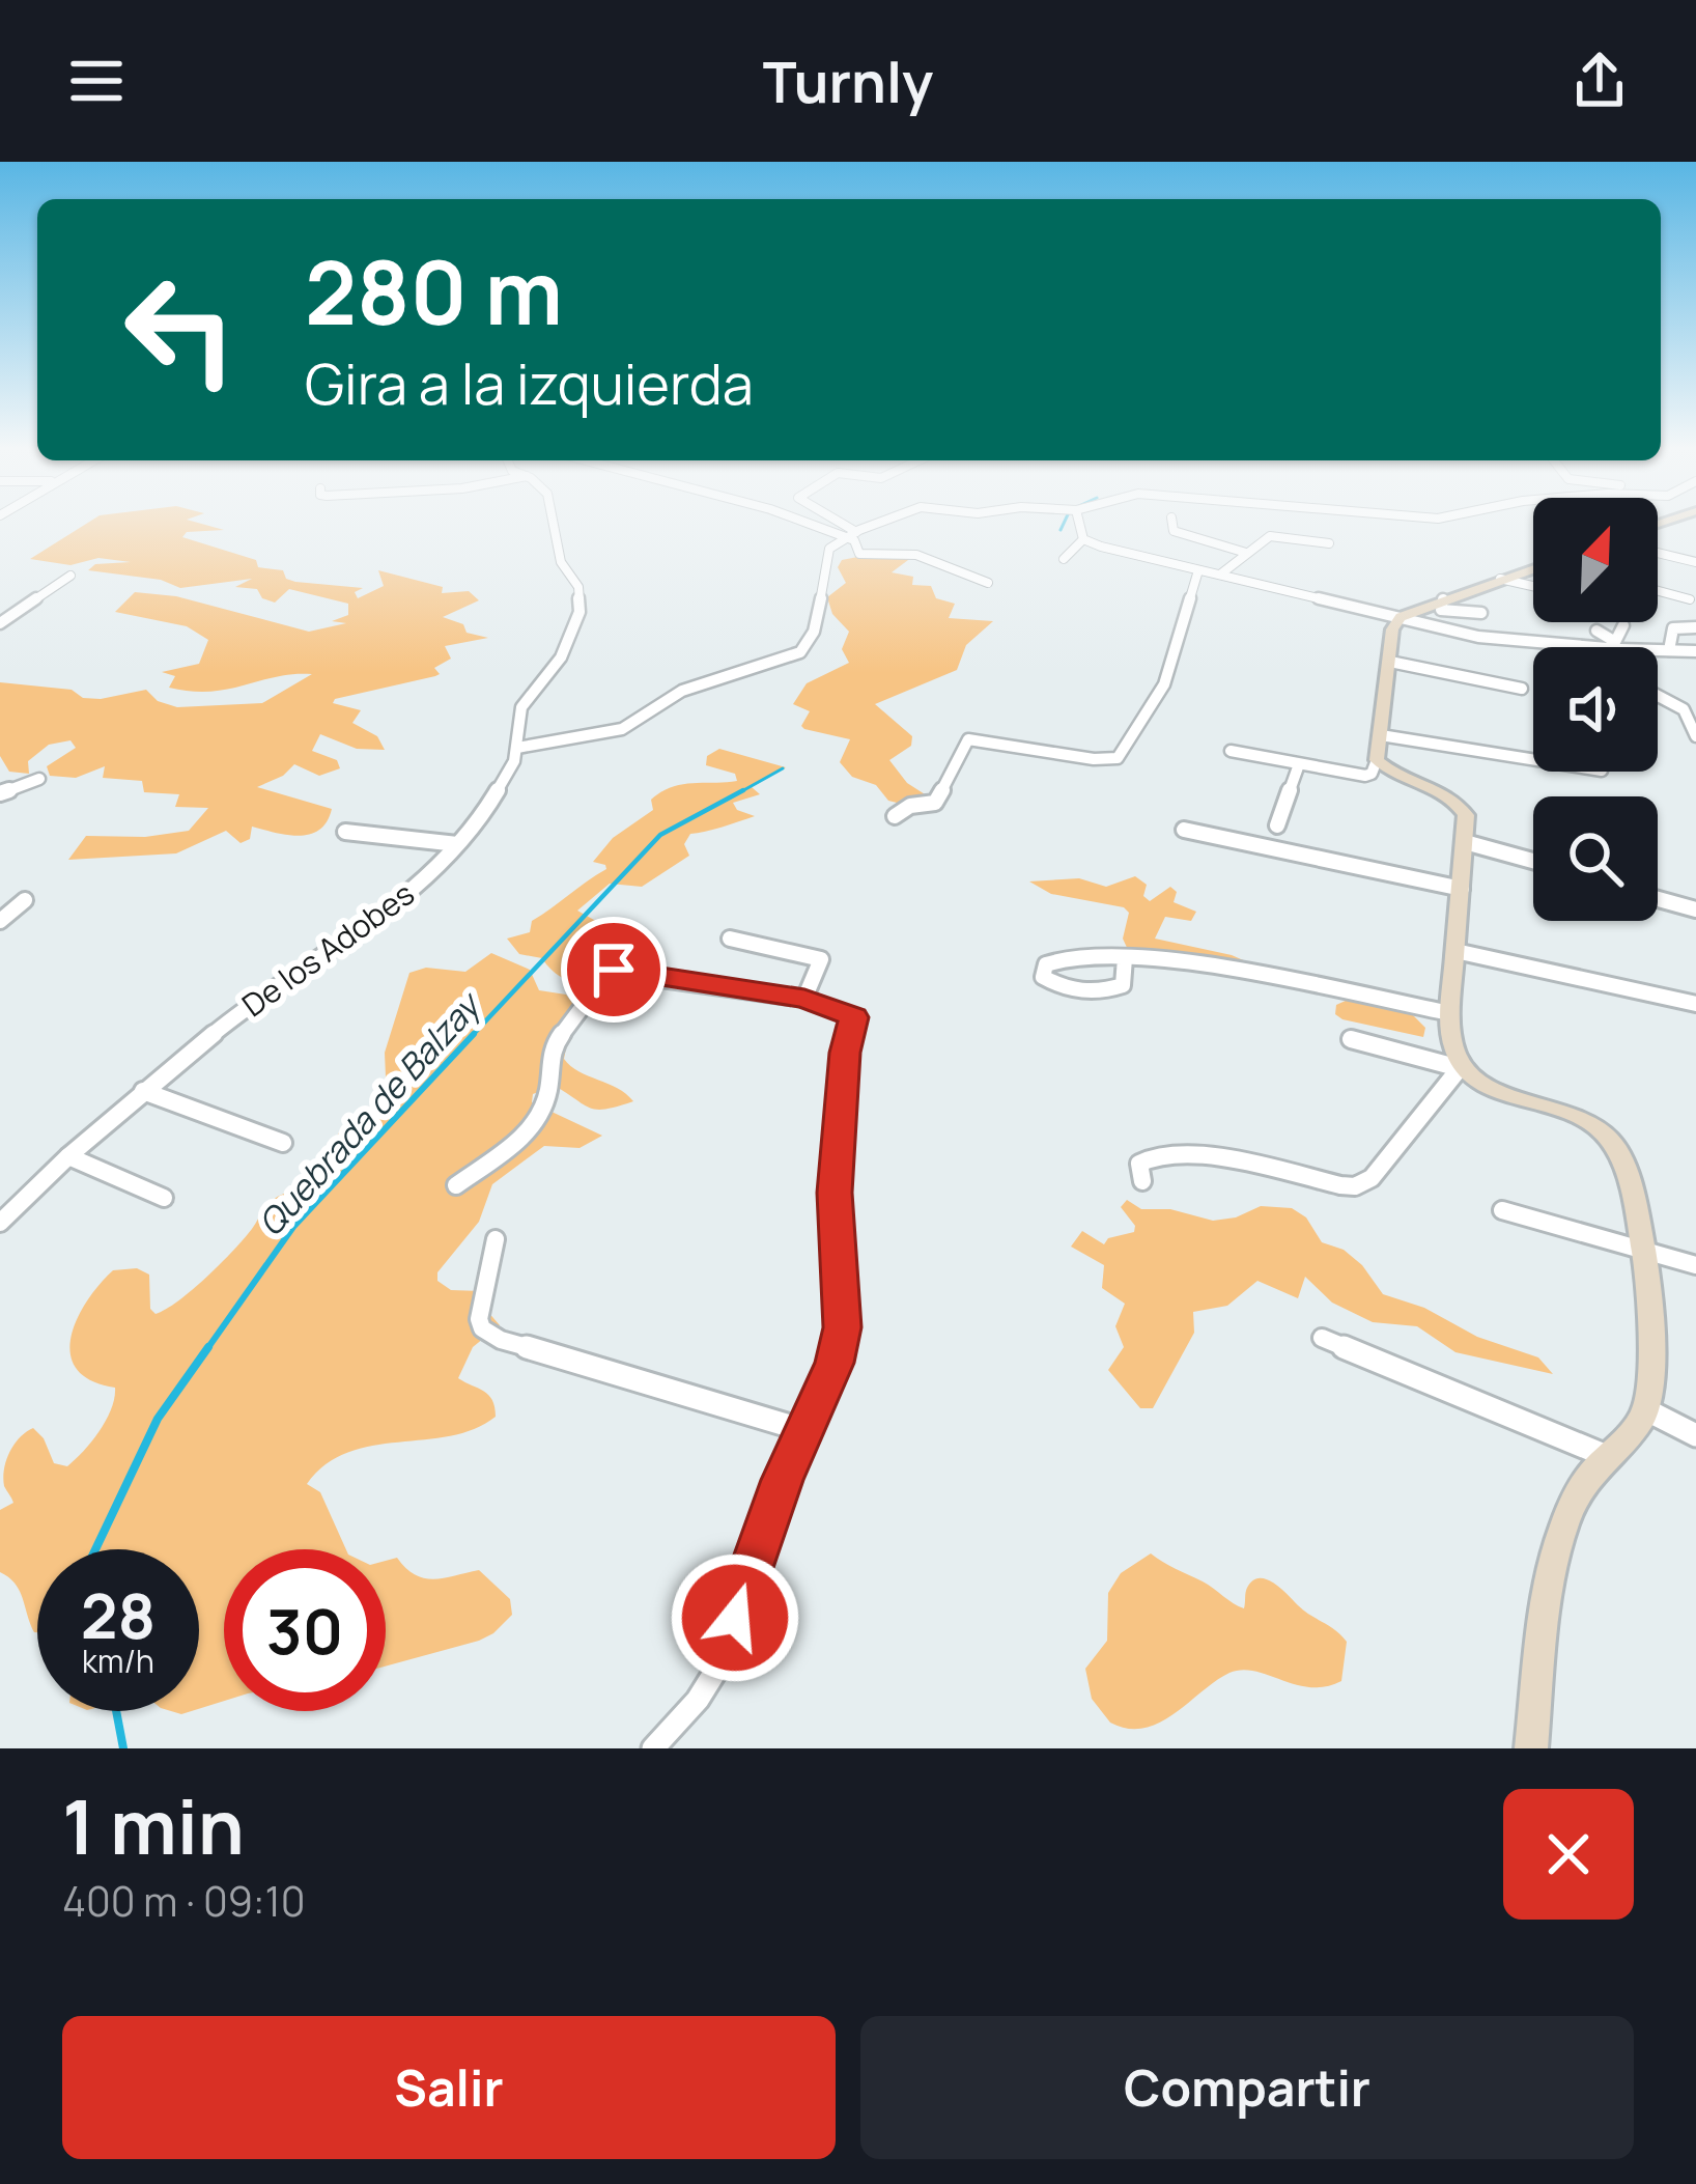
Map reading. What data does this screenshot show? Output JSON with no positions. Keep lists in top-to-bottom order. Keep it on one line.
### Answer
{"streets":{"street":["De los Adobes"]},"water":["Quebrada de Balzay"],"north":"top right","page":{"header":"Turnly","turn":["280 m","Gira a la izquierda"],"speed":"28 km/h","limit":"30","heading":["1 min","400 m · 09:10"],"buttons":["Salir","Compartir"]}}
